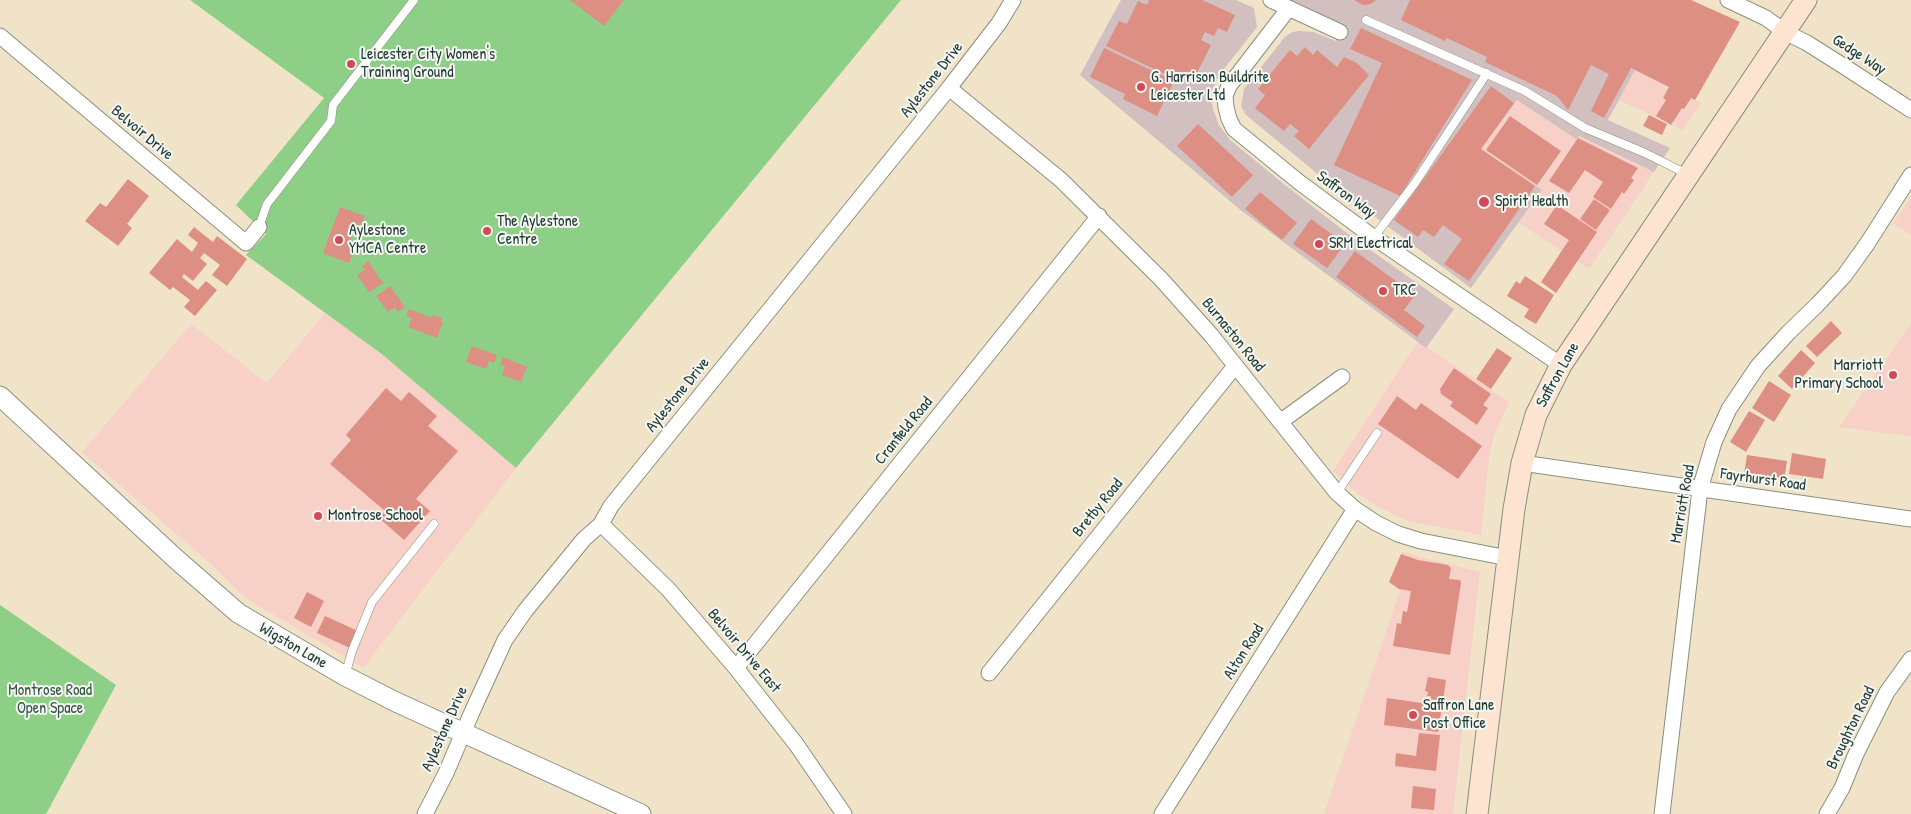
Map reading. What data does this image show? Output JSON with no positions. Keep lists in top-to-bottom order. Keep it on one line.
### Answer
{"streets":{"main road":["Saffron Lane"],"street":["Gedge Way","Aylestone Drive","Belvoir Drive","Saffron Way","Burnaston Road","Cranfield Road","Fayrhurst Road","Marriott Road","Bretby Road","Wigston Lane","Belvoir Drive East","Alton Road","Broughton Road"]},"crossings":[["Gedge Way","Saffron Lane"],["Aylestone Drive","Burnaston Road"],["Aylestone Drive","Wigston Lane"],["Aylestone Drive","Belvoir Drive East"],["Saffron Way","Saffron Lane"],["Burnaston Road","Saffron Lane"],["Burnaston Road","Cranfield Road"],["Burnaston Road","Bretby Road"],["Burnaston Road","Alton Road"],["Saffron Lane","Fayrhurst Road"],["Cranfield Road","Belvoir Drive East"],["Fayrhurst Road","Marriott Road"]],"parks":["Montrose Road Open Space"],"places":["Leicester City Women's Training Ground","G. Harrison Buildrite Leicester Ltd","Spirit Health","The Aylestone Centre","Aylestone YMCA Centre","SRM Electrical","TRC","Marriott Primary School","Montrose School","Saffron Lane Post Office"]}
